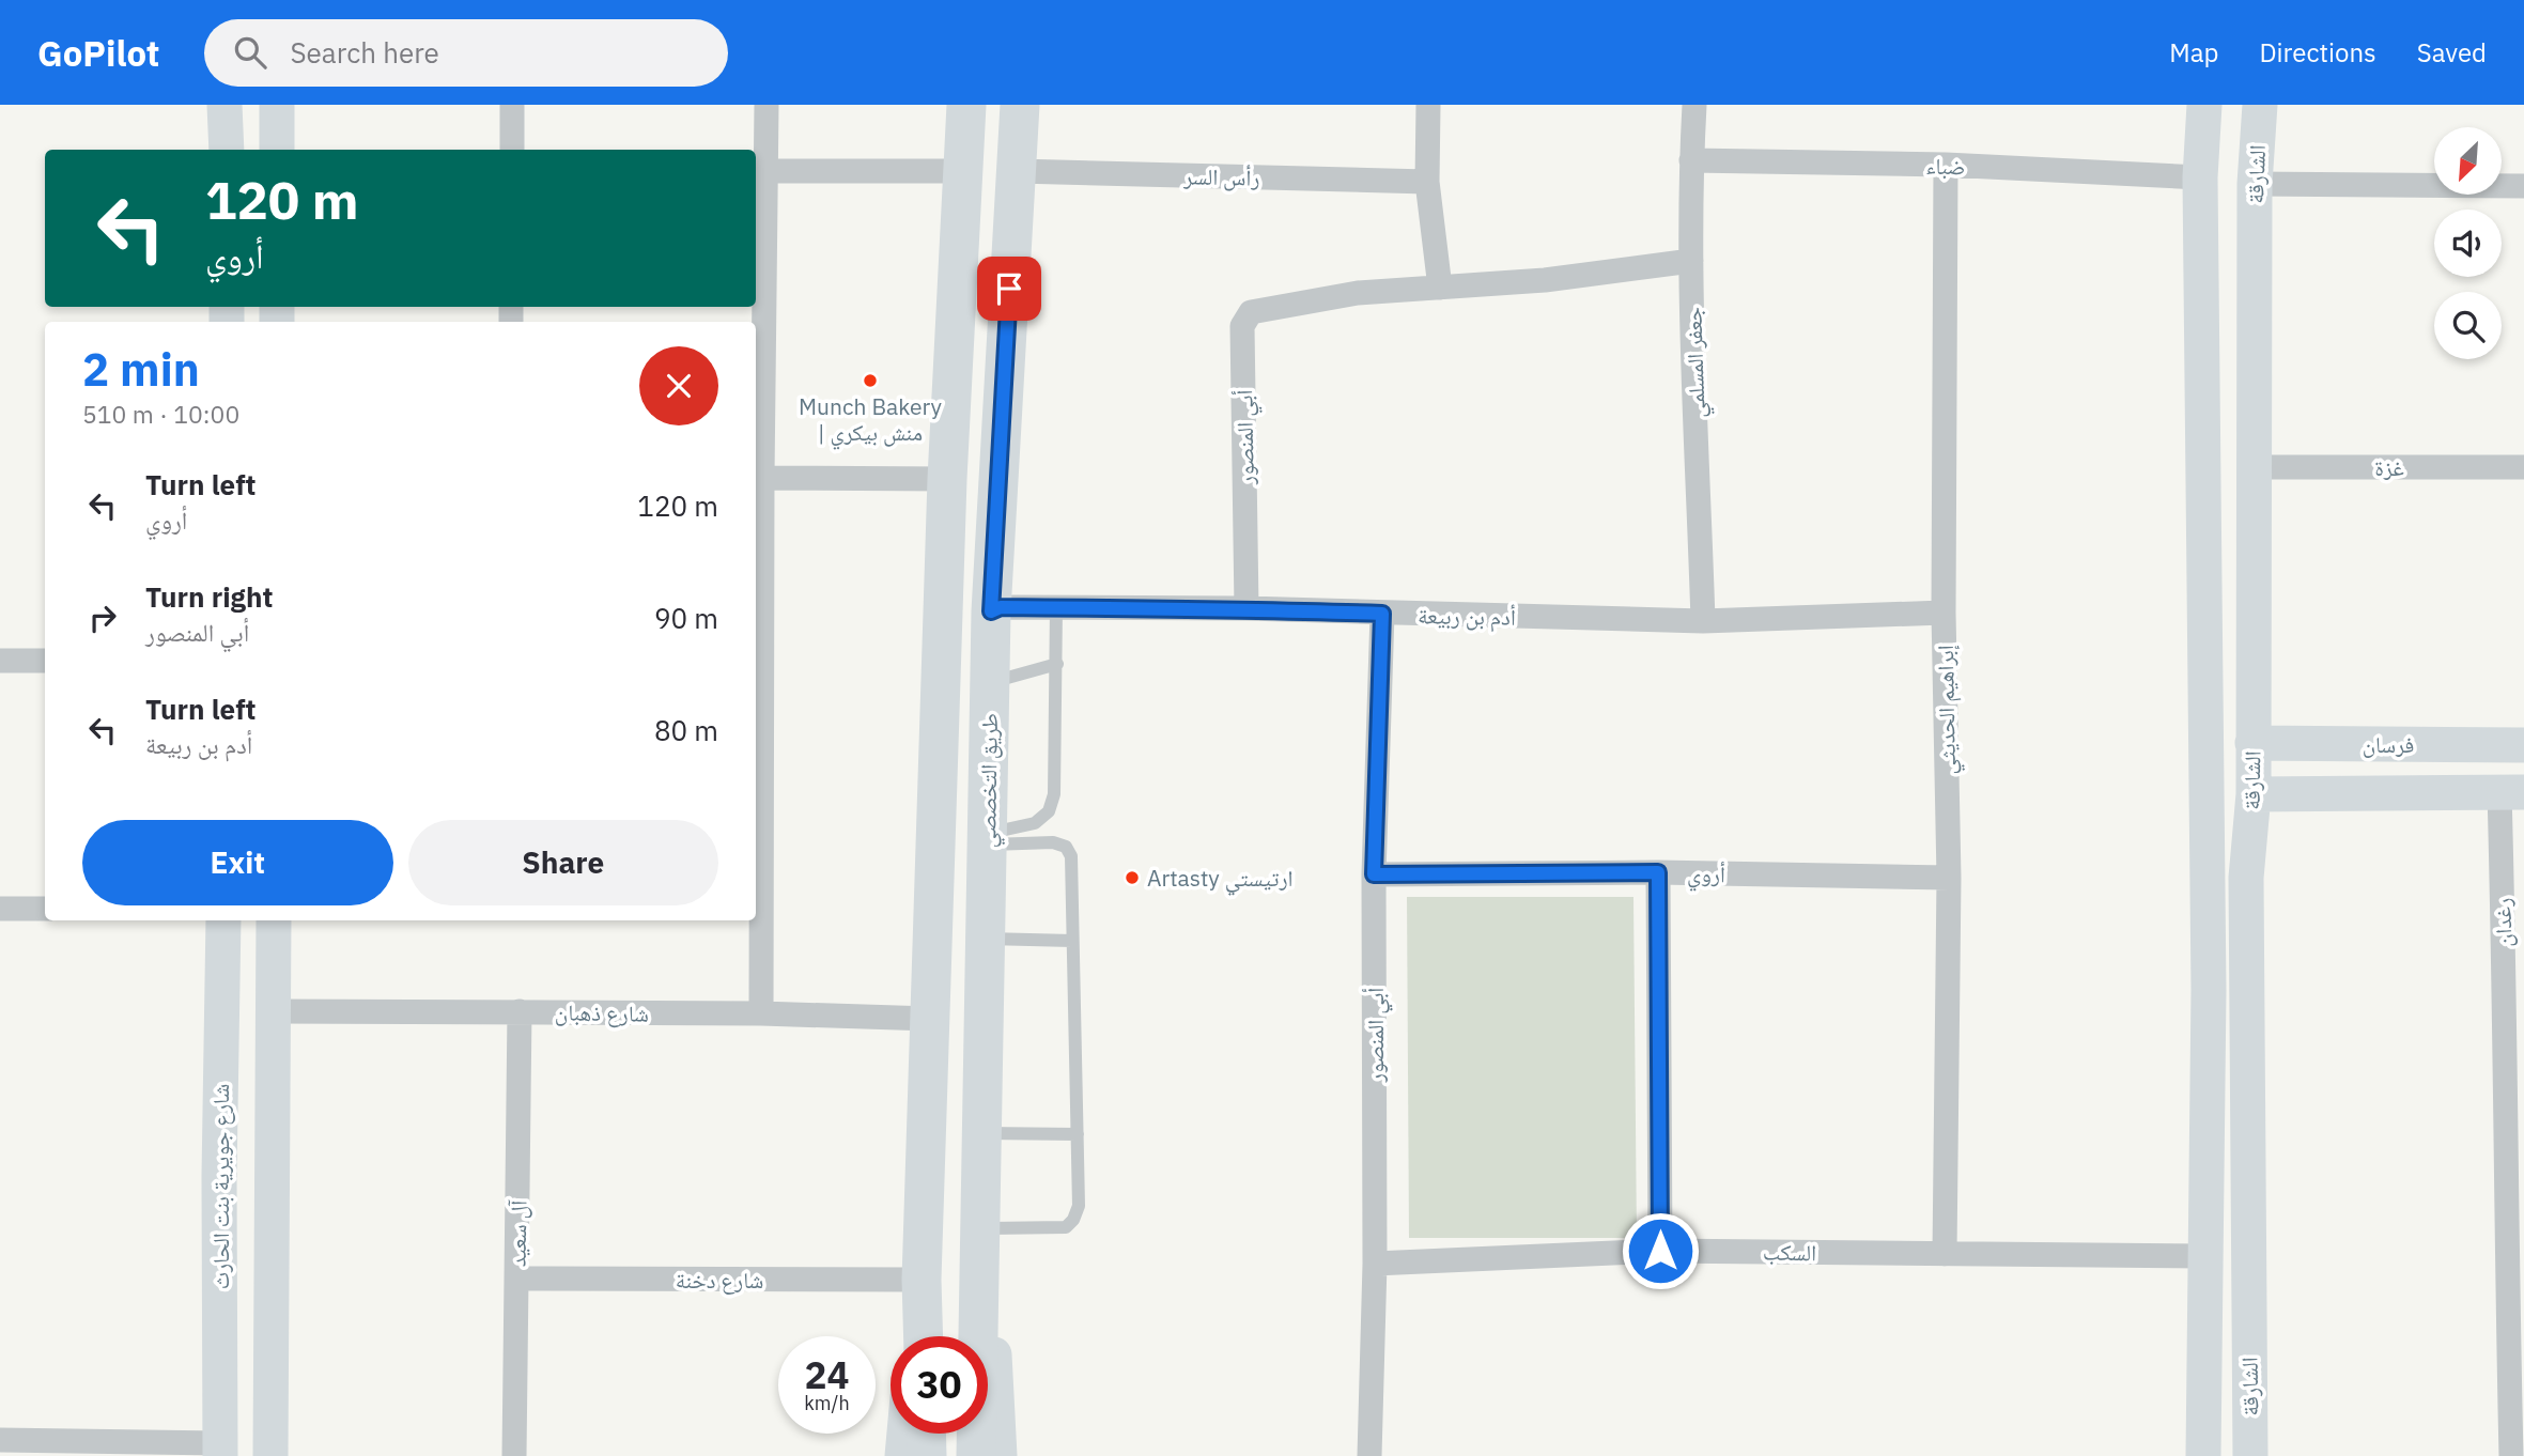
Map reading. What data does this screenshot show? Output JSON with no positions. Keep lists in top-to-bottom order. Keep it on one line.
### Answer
{"streets":{"main road":["طريق التخصصي"],"street":["ضباء","الشارقة","رأس السر","جعفر المسلمي","أبي المنصور","غزة","أدم بن ربيعة","إبراهيم الحديثي","فرسان","أروي","رغدان","شارع ذهبان","شارع جويرية بنت الحارث","آل سعيد","السكب","شارع دخنة"]},"crossings":[["ضباء","الشارقة"],["ضباء","جعفر المسلمي"],["ضباء","إبراهيم الحديثي"],["الشارقة","غزة"],["الشارقة","فرسان"],["الشارقة","السكب"],["رأس السر","طريق التخصصي"],["جعفر المسلمي","أدم بن ربيعة"],["أبي المنصور","أدم بن ربيعة"],["أبي المنصور","أروي"],["أبي المنصور","السكب"],["أدم بن ربيعة","إبراهيم الحديثي"],["أدم بن ربيعة","طريق التخصصي"],["إبراهيم الحديثي","أروي"],["إبراهيم الحديثي","السكب"],["شارع ذهبان","آل سعيد"],["آل سعيد","شارع دخنة"]],"places":["Munch Bakery | منش بيكري","Artasty ارتيستي"],"north":"bottom left","page":{"header":"GoPilot","search":"Search here","nav":["Map","Directions","Saved"],"turn":["120 m","أروي"],"heading":["2 min","510 m · 10:00"],"list":[{"name":"Turn left","note":"أروي","value":"120 m"},{"name":"Turn right","note":"أبي المنصور","value":"90 m"},{"name":"Turn left","note":"أدم بن ربيعة","value":"80 m"}],"buttons":["Exit","Share"],"speed":"24 km/h","limit":"30"}}
